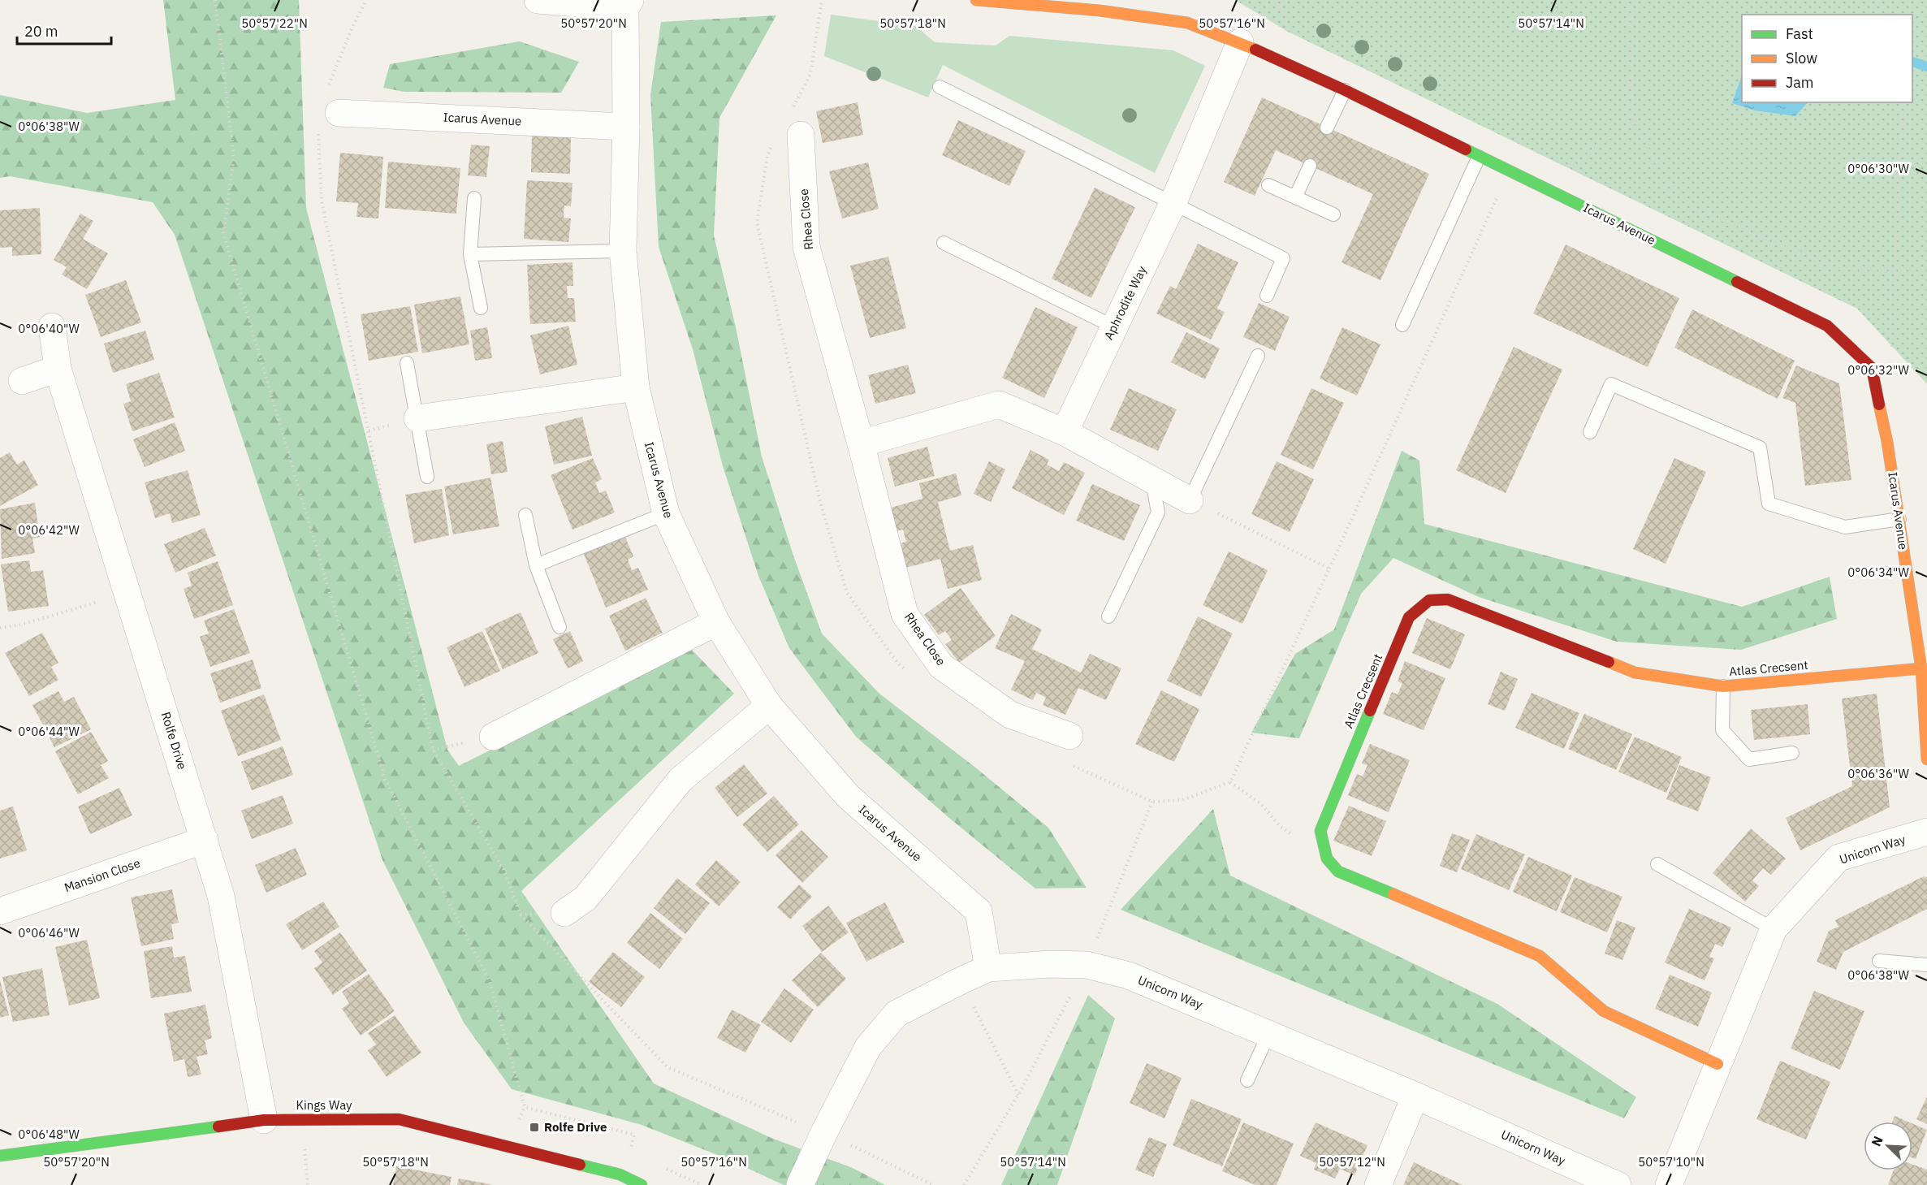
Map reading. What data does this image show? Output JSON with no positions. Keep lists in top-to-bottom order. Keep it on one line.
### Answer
{"streets":{"street":["Icarus Avenue","Rhea Close","Aphrodite Way","Atlas Crecsent","Rolfe Drive","Unicorn Way","Mansion Close","Kings Way"]},"crossings":[["Icarus Avenue","Aphrodite Way"],["Icarus Avenue","Atlas Crecsent"],["Icarus Avenue","Unicorn Way"],["Rolfe Drive","Mansion Close"],["Rolfe Drive","Kings Way"]],"places":{"transit":["Rolfe Drive"]},"legend":["Fast","Slow","Jam"],"scale_bar":"20 m","north":"top left","coordinates":["50°57'22\"N","50°57'20\"N","50°57'18\"N","50°57'16\"N","50°57'14\"N","0°06'38\"W","0°06'30\"W","0°06'40\"W","0°06'32\"W","0°06'42\"W","0°06'34\"W","0°06'44\"W","0°06'36\"W","0°06'46\"W","0°06'48\"W","50°57'12\"N","50°57'10\"N"]}
